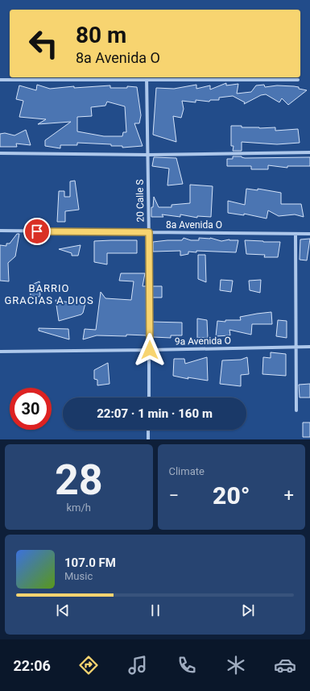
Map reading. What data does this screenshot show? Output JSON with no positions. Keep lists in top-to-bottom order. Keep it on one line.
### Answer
{"streets":{"street":["20 Calle S","8a Avenida O","9a Avenida O"]},"crossings":[["20 Calle S","8a Avenida O"],["20 Calle S","9a Avenida O"]],"districts":["BARRIO GRACIAS A DIOS"],"page":{"turn":["80 m","8a Avenida O"],"limit":"30","trip":"22:07 · 1 min · 160 m","tile":[["28","km/h"],"Climate"],"heat":["−","20°","+"],"song":["107.0 FM","Music"],"tabs":"22:06"}}
